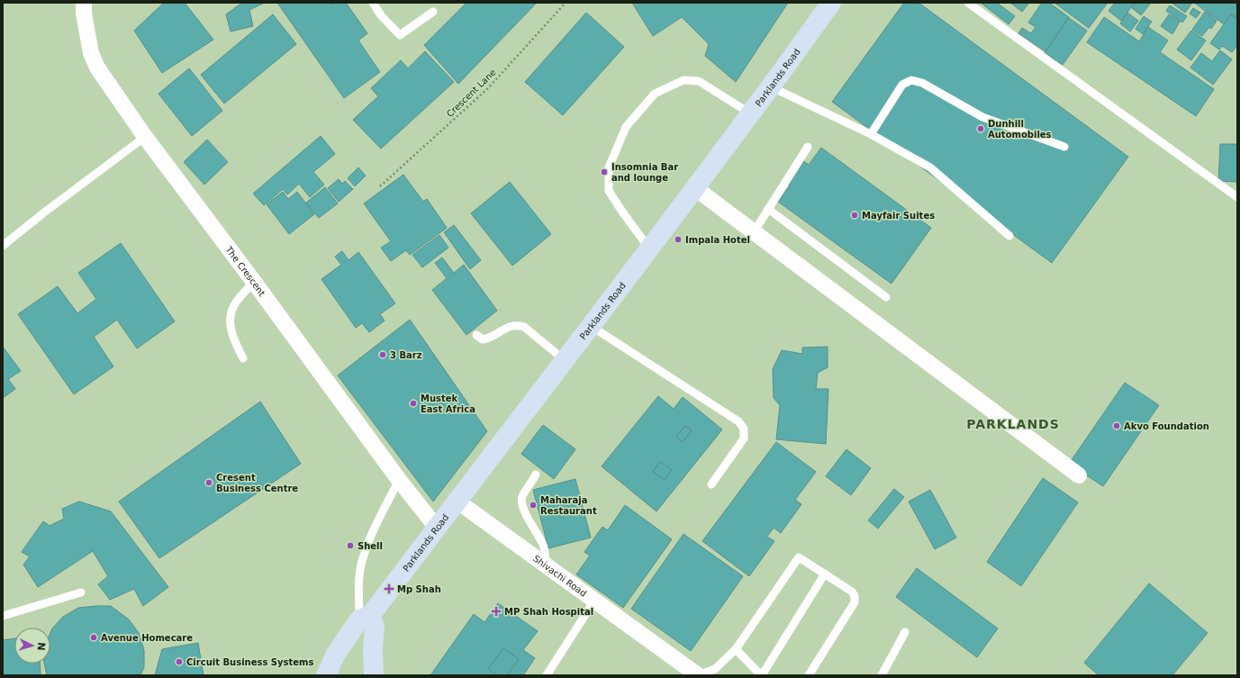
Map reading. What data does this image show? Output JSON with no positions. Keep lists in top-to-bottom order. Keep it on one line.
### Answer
{"streets":{"main road":["Parklands Road"],"street":["The Crescent","Shivachi Road"],"path":["Crescent Lane"]},"crossings":[["Parklands Road","The Crescent"],["Parklands Road","Shivachi Road"]],"districts":["PARKLANDS"],"places":{"other":["Dunhill Automobiles","Insomnia Bar and lounge","Mayfair Suites","Impala Hotel","3 Barz","Mustek East Africa","Akvo Foundation","Cresent Business Centre","Maharaja Restaurant","Shell","Avenue Homecare","Circuit Business Systems"],"health":["Mp Shah","MP Shah Hospital"]},"north":"right"}
